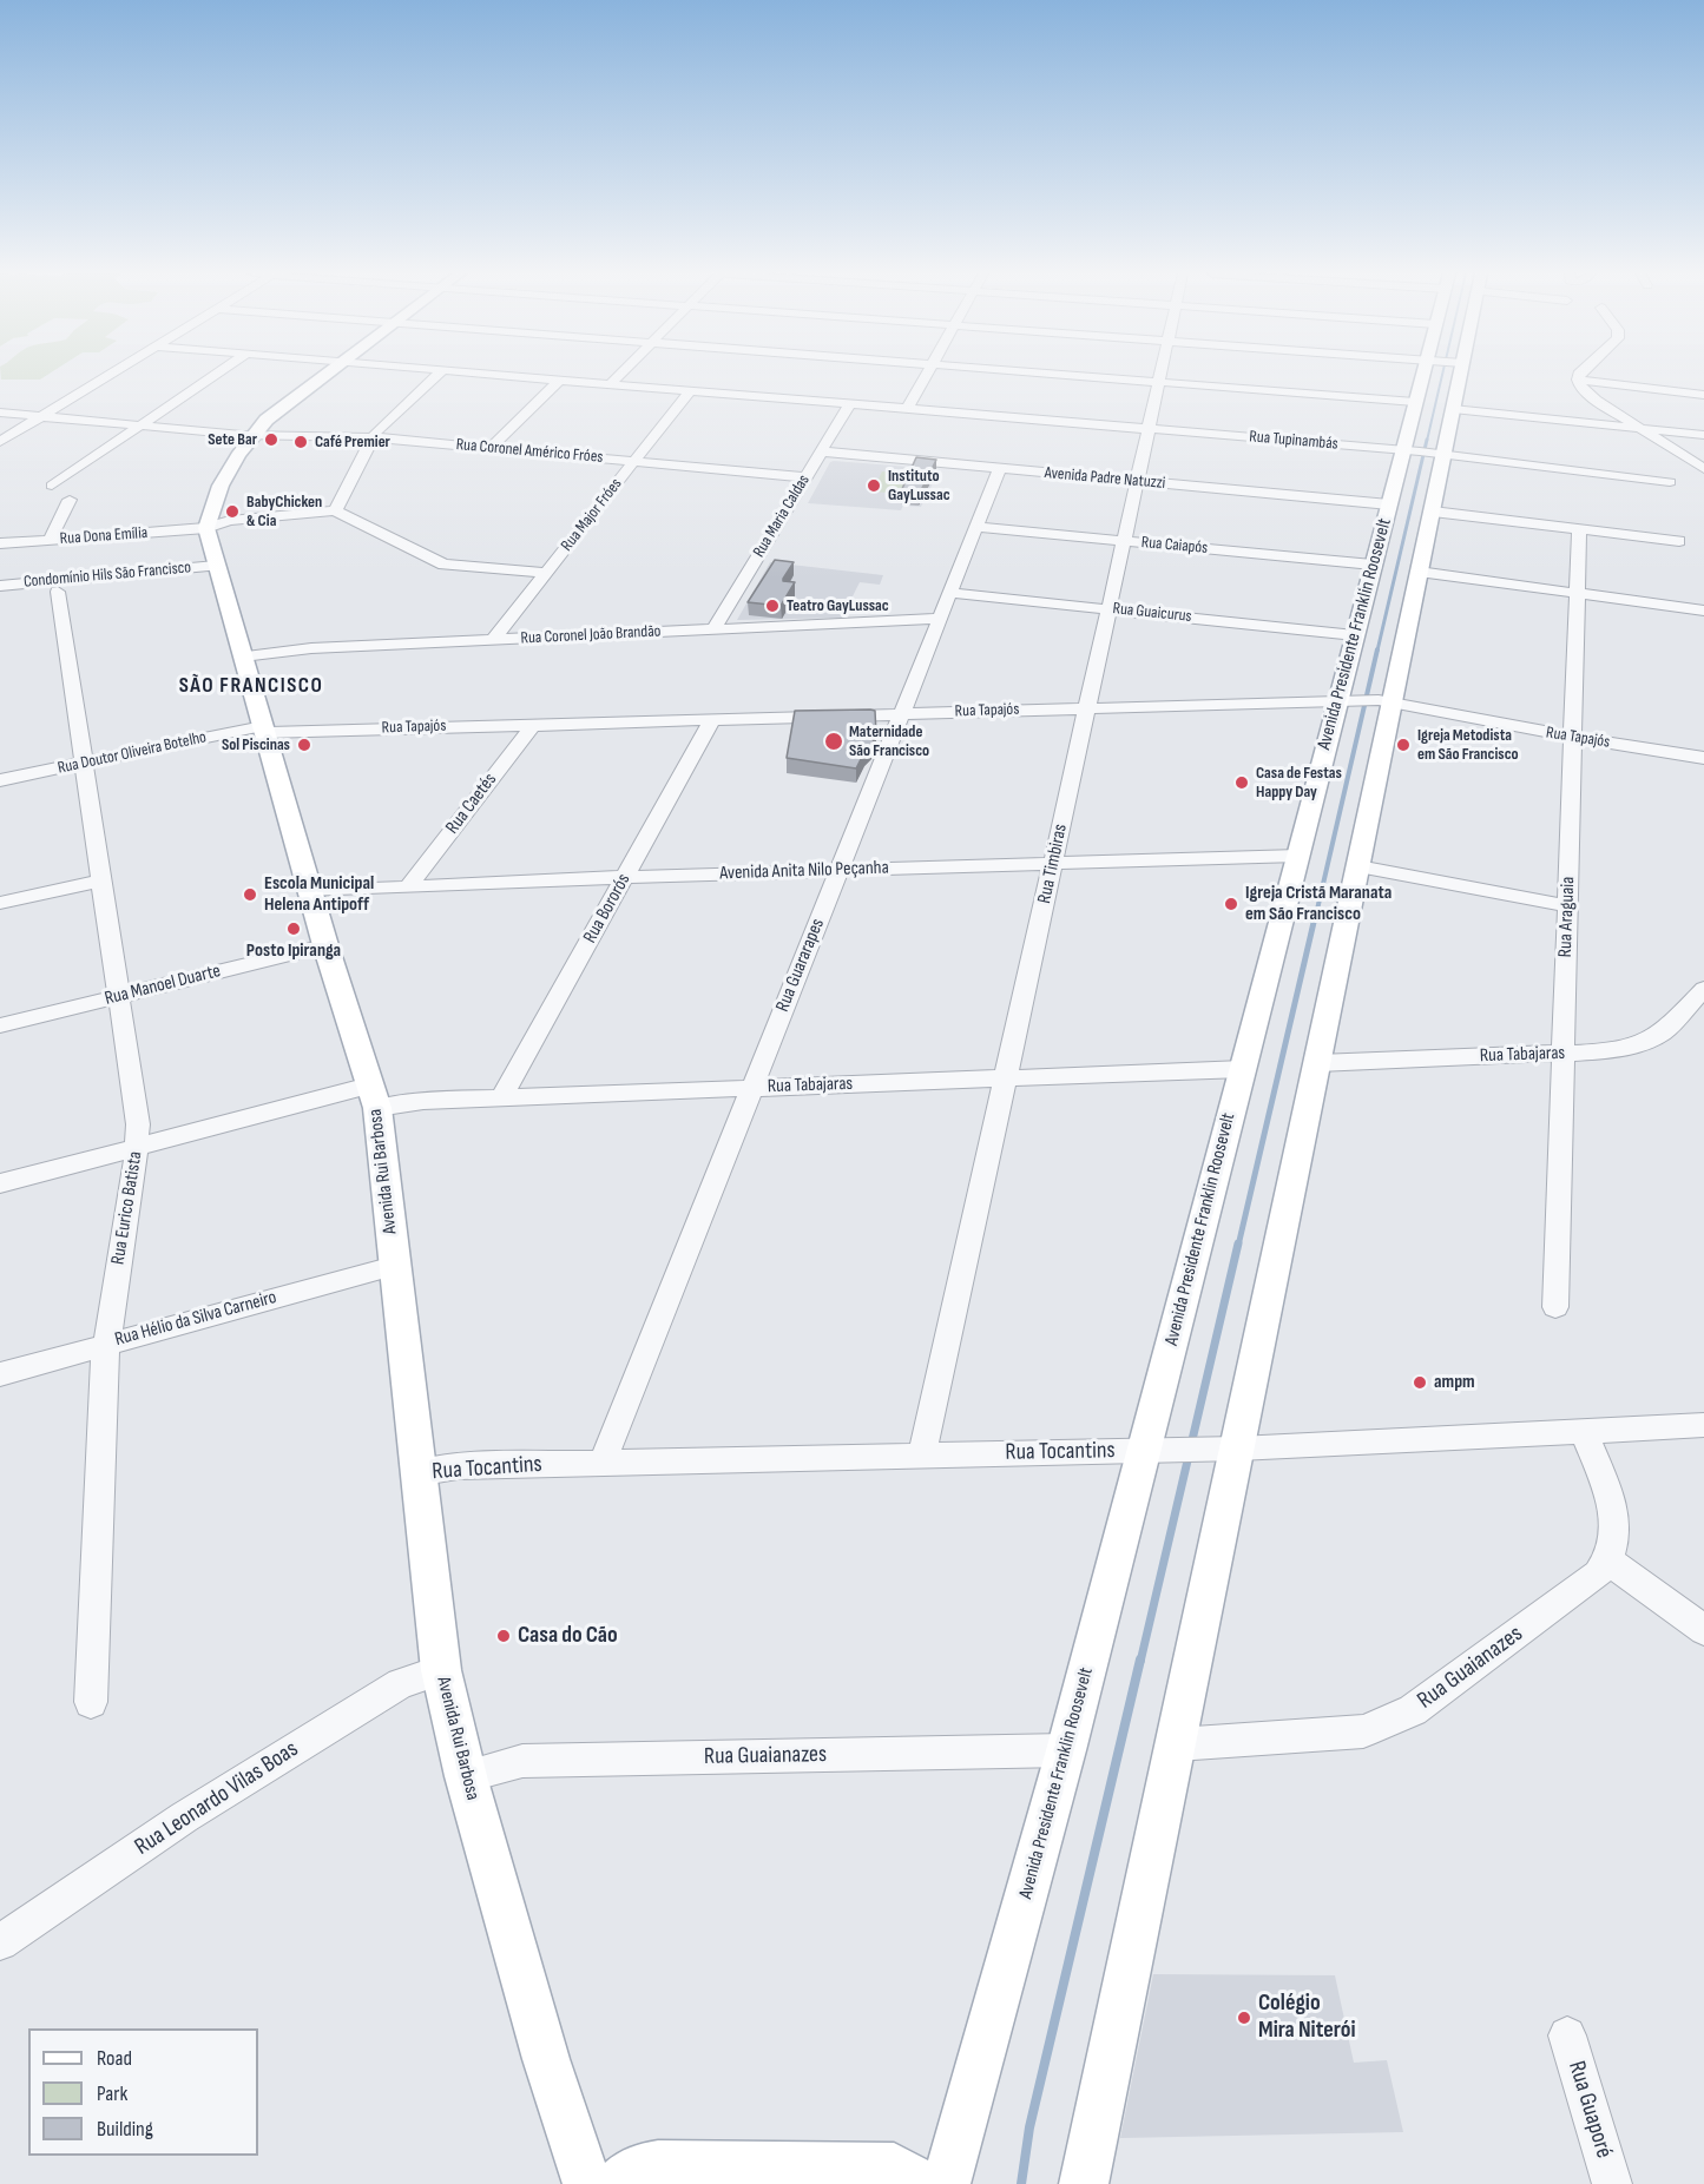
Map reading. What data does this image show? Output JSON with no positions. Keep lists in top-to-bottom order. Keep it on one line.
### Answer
{"streets":{"main road":["Avenida Presidente Franklin Roosevelt","Avenida Rui Barbosa"],"street":["Rua Tupinambás","Rua Coronel Américo Fróes","Avenida Padre Natuzzi","Rua Major Fróes","Rua Maria Caldas","Rua Dona Emília","Rua Caiapós","Condomínio Hils São Francisco","Rua Guaicurus","Rua Coronel João Brandão","Rua Tapajós","Rua Doutor Oliveira Botelho","Rua Caetés","Rua Timbiras","Avenida Anita Nilo Peçanha","Rua Bororós","Rua Araguaia","Rua Guararapes","Rua Manoel Duarte","Rua Tabajaras","Rua Eurico Batista","Rua Hélio da Silva Carneiro","Rua Tocantins","Rua Guaianazes","Rua Leonardo Vilas Boas","Rua Guaporé"]},"crossings":[["Rua Tupinambás","Rua Major Fróes"],["Rua Tupinambás","Rua Maria Caldas"],["Rua Tupinambás","Avenida Presidente Franklin Roosevelt"],["Rua Tupinambás","Rua Timbiras"],["Rua Coronel Américo Fróes","Rua Major Fróes"],["Rua Coronel Américo Fróes","Rua Maria Caldas"],["Avenida Padre Natuzzi","Rua Maria Caldas"],["Avenida Padre Natuzzi","Avenida Presidente Franklin Roosevelt"],["Avenida Padre Natuzzi","Rua Timbiras"],["Avenida Padre Natuzzi","Rua Guararapes"],["Rua Major Fróes","Rua Coronel João Brandão"],["Rua Maria Caldas","Rua Coronel João Brandão"],["Rua Dona Emília","Avenida Rui Barbosa"],["Rua Caiapós","Avenida Presidente Franklin Roosevelt"],["Rua Caiapós","Rua Timbiras"],["Rua Caiapós","Rua Guararapes"],["Condomínio Hils São Francisco","Avenida Rui Barbosa"],["Rua Guaicurus","Avenida Presidente Franklin Roosevelt"],["Rua Guaicurus","Rua Timbiras"],["Rua Guaicurus","Rua Guararapes"],["Avenida Presidente Franklin Roosevelt","Rua Tapajós"],["Avenida Presidente Franklin Roosevelt","Avenida Anita Nilo Peçanha"],["Avenida Presidente Franklin Roosevelt","Rua Tabajaras"],["Avenida Presidente Franklin Roosevelt","Rua Tocantins"],["Avenida Presidente Franklin Roosevelt","Rua Guaianazes"],["Rua Coronel João Brandão","Rua Guararapes"],["Rua Coronel João Brandão","Avenida Rui Barbosa"],["Rua Tapajós","Rua Doutor Oliveira Botelho"],["Rua Tapajós","Rua Caetés"],["Rua Tapajós","Rua Timbiras"],["Rua Tapajós","Rua Bororós"],["Rua Tapajós","Rua Araguaia"],["Rua Tapajós","Rua Guararapes"],["Rua Tapajós","Avenida Rui Barbosa"],["Rua Doutor Oliveira Botelho","Avenida Rui Barbosa"],["Rua Doutor Oliveira Botelho","Rua Eurico Batista"],["Rua Caetés","Avenida Anita Nilo Peçanha"],["Rua Timbiras","Avenida Anita Nilo Peçanha"],["Rua Timbiras","Rua Tabajaras"],["Rua Timbiras","Rua Tocantins"],["Avenida Anita Nilo Peçanha","Rua Bororós"],["Avenida Anita Nilo Peçanha","Rua Guararapes"],["Avenida Anita Nilo Peçanha","Avenida Rui Barbosa"],["Rua Bororós","Rua Tabajaras"],["Rua Araguaia","Rua Tabajaras"],["Rua Guararapes","Rua Tabajaras"],["Rua Guararapes","Rua Tocantins"],["Rua Manoel Duarte","Avenida Rui Barbosa"],["Rua Manoel Duarte","Rua Eurico Batista"],["Rua Tabajaras","Avenida Rui Barbosa"],["Rua Tabajaras","Rua Eurico Batista"],["Avenida Rui Barbosa","Rua Hélio da Silva Carneiro"],["Avenida Rui Barbosa","Rua Tocantins"],["Avenida Rui Barbosa","Rua Guaianazes"],["Avenida Rui Barbosa","Rua Leonardo Vilas Boas"],["Rua Eurico Batista","Rua Hélio da Silva Carneiro"]],"districts":["SÃO FRANCISCO"],"places":["Sete Bar","Café Premier","Instituto GayLussac","BabyChicken & Cia","Teatro GayLussac","Maternidade São Francisco","Sol Piscinas","Igreja Metodista em São Francisco","Casa de Festas Happy Day","Escola Municipal Helena Antipoff","Igreja Cristã Maranata em São Francisco","Posto Ipiranga","ampm","Casa do Cão","Colégio Mira Niterói"],"legend":["Road","Park","Building"]}
